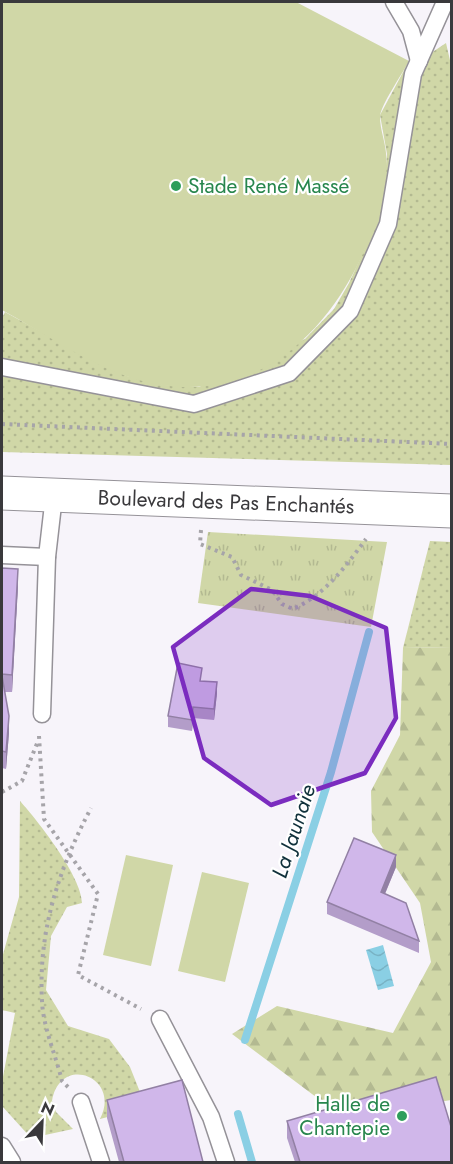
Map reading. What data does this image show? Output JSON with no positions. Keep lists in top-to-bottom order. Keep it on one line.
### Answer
{"streets":{"main road":["Boulevard des Pas Enchantés"]},"water":["La Jaunaie"],"places":["Stade René Massé","Halle de Chantepie"],"north":"top right"}
